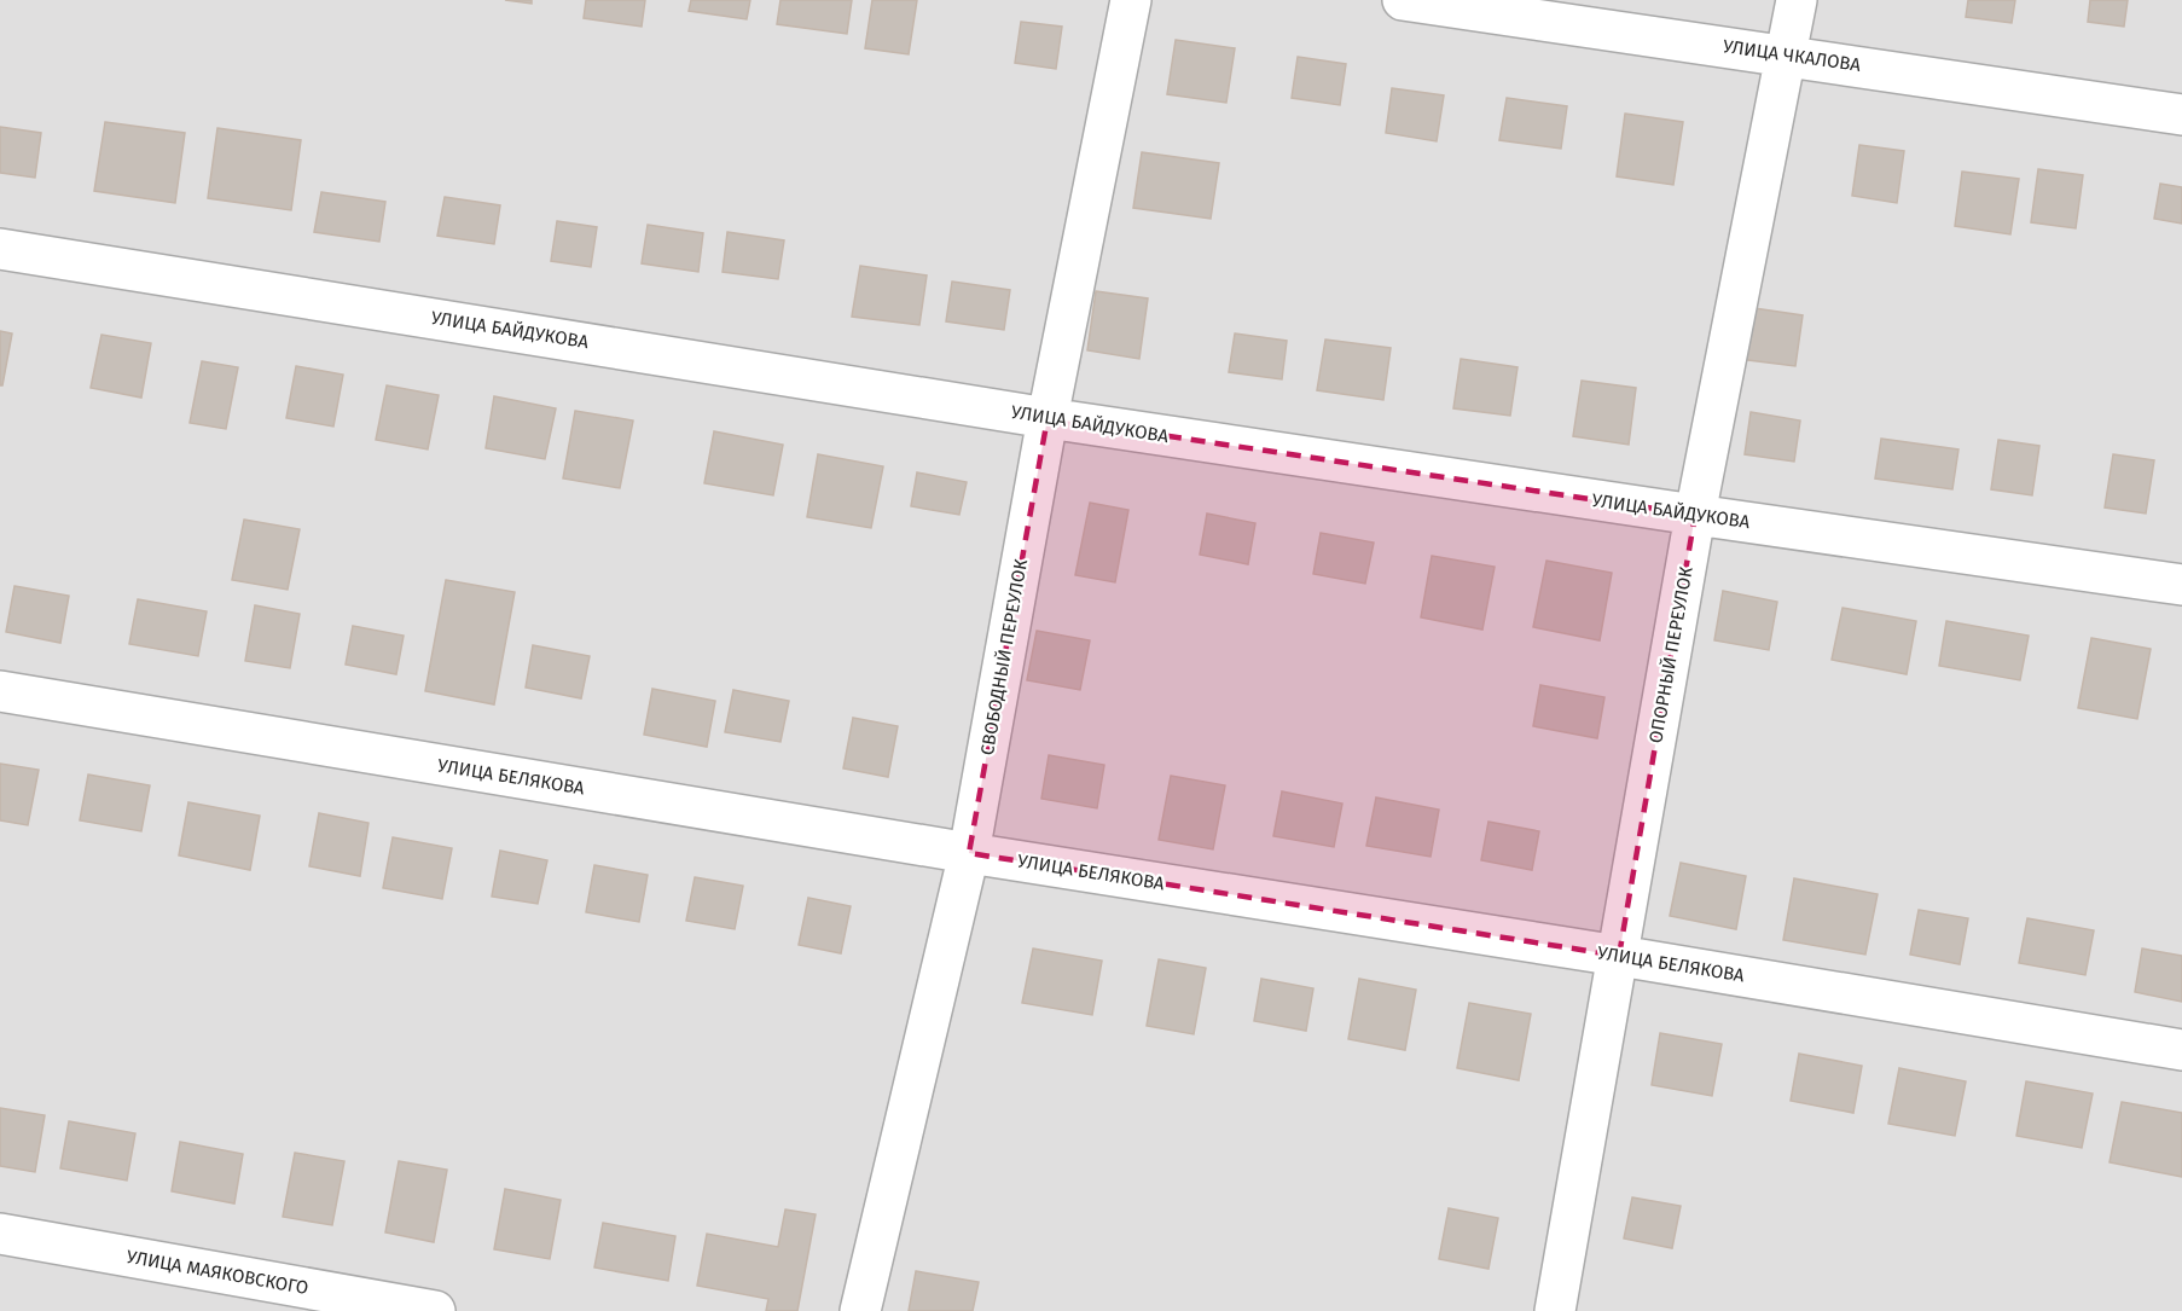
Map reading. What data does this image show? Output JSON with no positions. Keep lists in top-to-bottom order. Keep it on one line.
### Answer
{"streets":{"street":["УЛИЦА ЧКАЛОВА","УЛИЦА БАЙДУКОВА","ОПОРНЫЙ ПЕРЕУЛОК","СВОБОДНЫЙ ПЕРЕУЛОК","УЛИЦА БЕЛЯКОВА","УЛИЦА МАЯКОВСКОГО"]},"crossings":[["УЛИЦА ЧКАЛОВА","ОПОРНЫЙ ПЕРЕУЛОК"],["УЛИЦА БАЙДУКОВА","ОПОРНЫЙ ПЕРЕУЛОК"],["УЛИЦА БАЙДУКОВА","СВОБОДНЫЙ ПЕРЕУЛОК"],["ОПОРНЫЙ ПЕРЕУЛОК","УЛИЦА БЕЛЯКОВА"],["СВОБОДНЫЙ ПЕРЕУЛОК","УЛИЦА БЕЛЯКОВА"]]}
